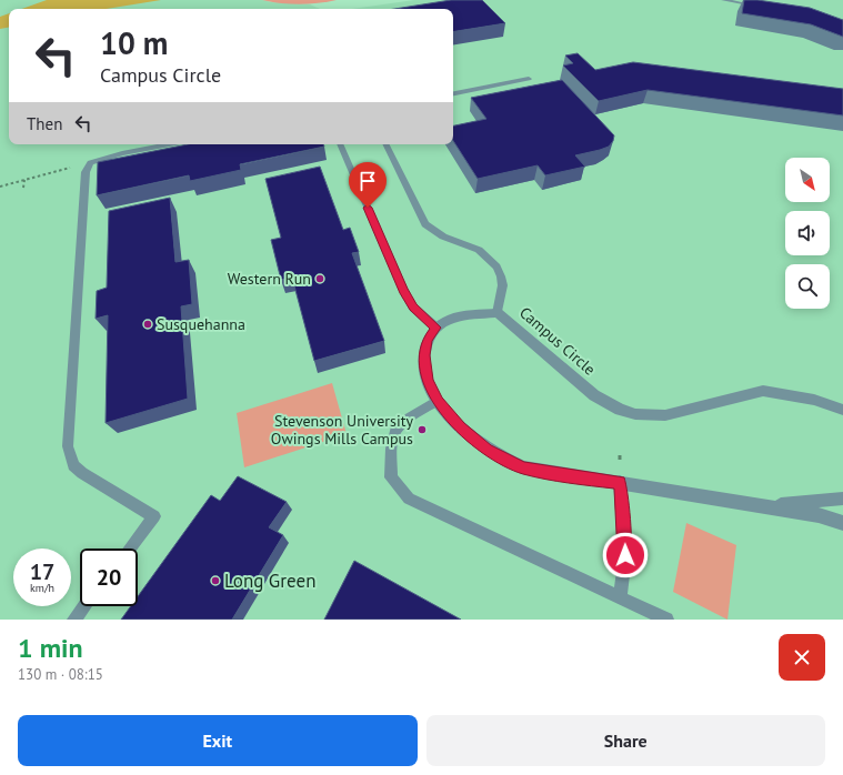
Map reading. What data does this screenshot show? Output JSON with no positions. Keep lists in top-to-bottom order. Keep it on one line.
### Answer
{"streets":{"street":["Campus Circle"]},"places":["Western Run","Susquehanna","Stevenson University Owings Mills Campus","Long Green"],"north":"bottom right","page":{"turn":["10 m","Campus Circle"],"then":"Then","speed":"17 km/h","limit":"20","heading":["1 min","130 m · 08:15"],"buttons":["Exit","Share"]}}
